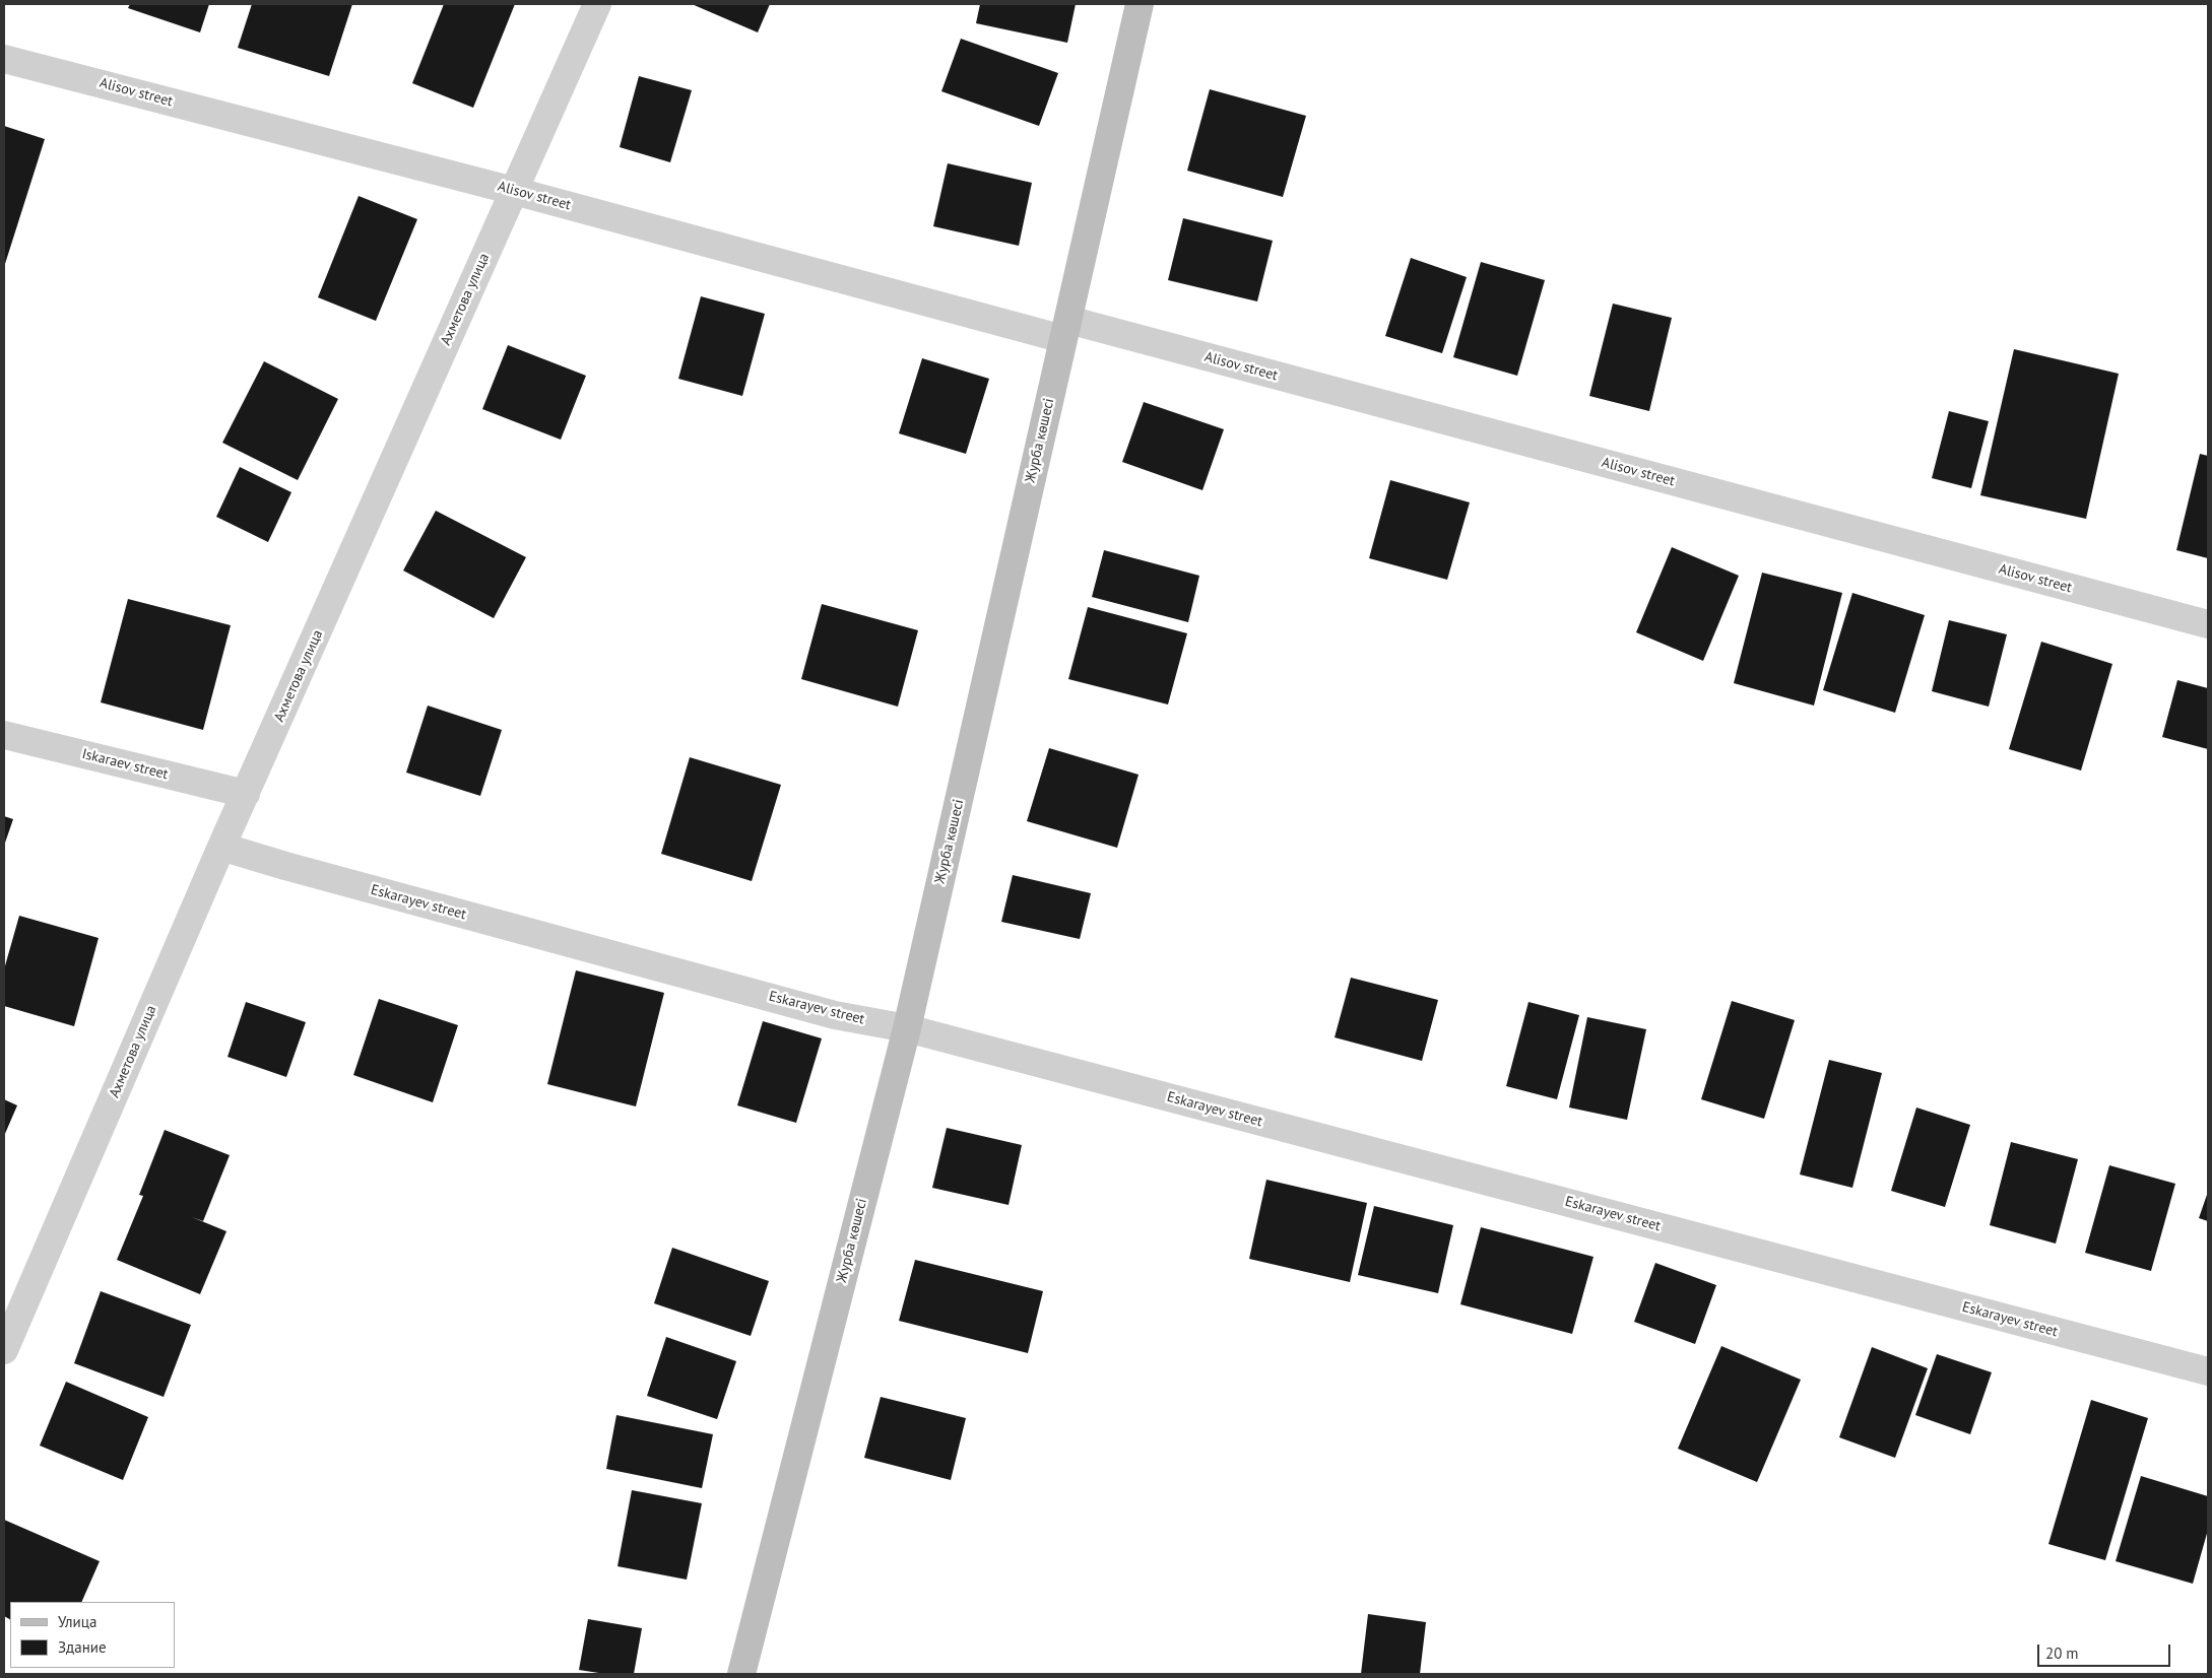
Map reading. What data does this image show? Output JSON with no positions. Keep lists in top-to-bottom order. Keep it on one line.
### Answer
{"streets":{"street":["Alisov street","Ахметова улица","Журба көшесі","Iskaraev street","Eskarayev street"]},"crossings":[["Alisov street","Ахметова улица"],["Alisov street","Журба көшесі"],["Ахметова улица","Iskaraev street"],["Ахметова улица","Eskarayev street"],["Журба көшесі","Eskarayev street"]],"legend":["Улица","Здание"],"scale_bar":"20 m"}
